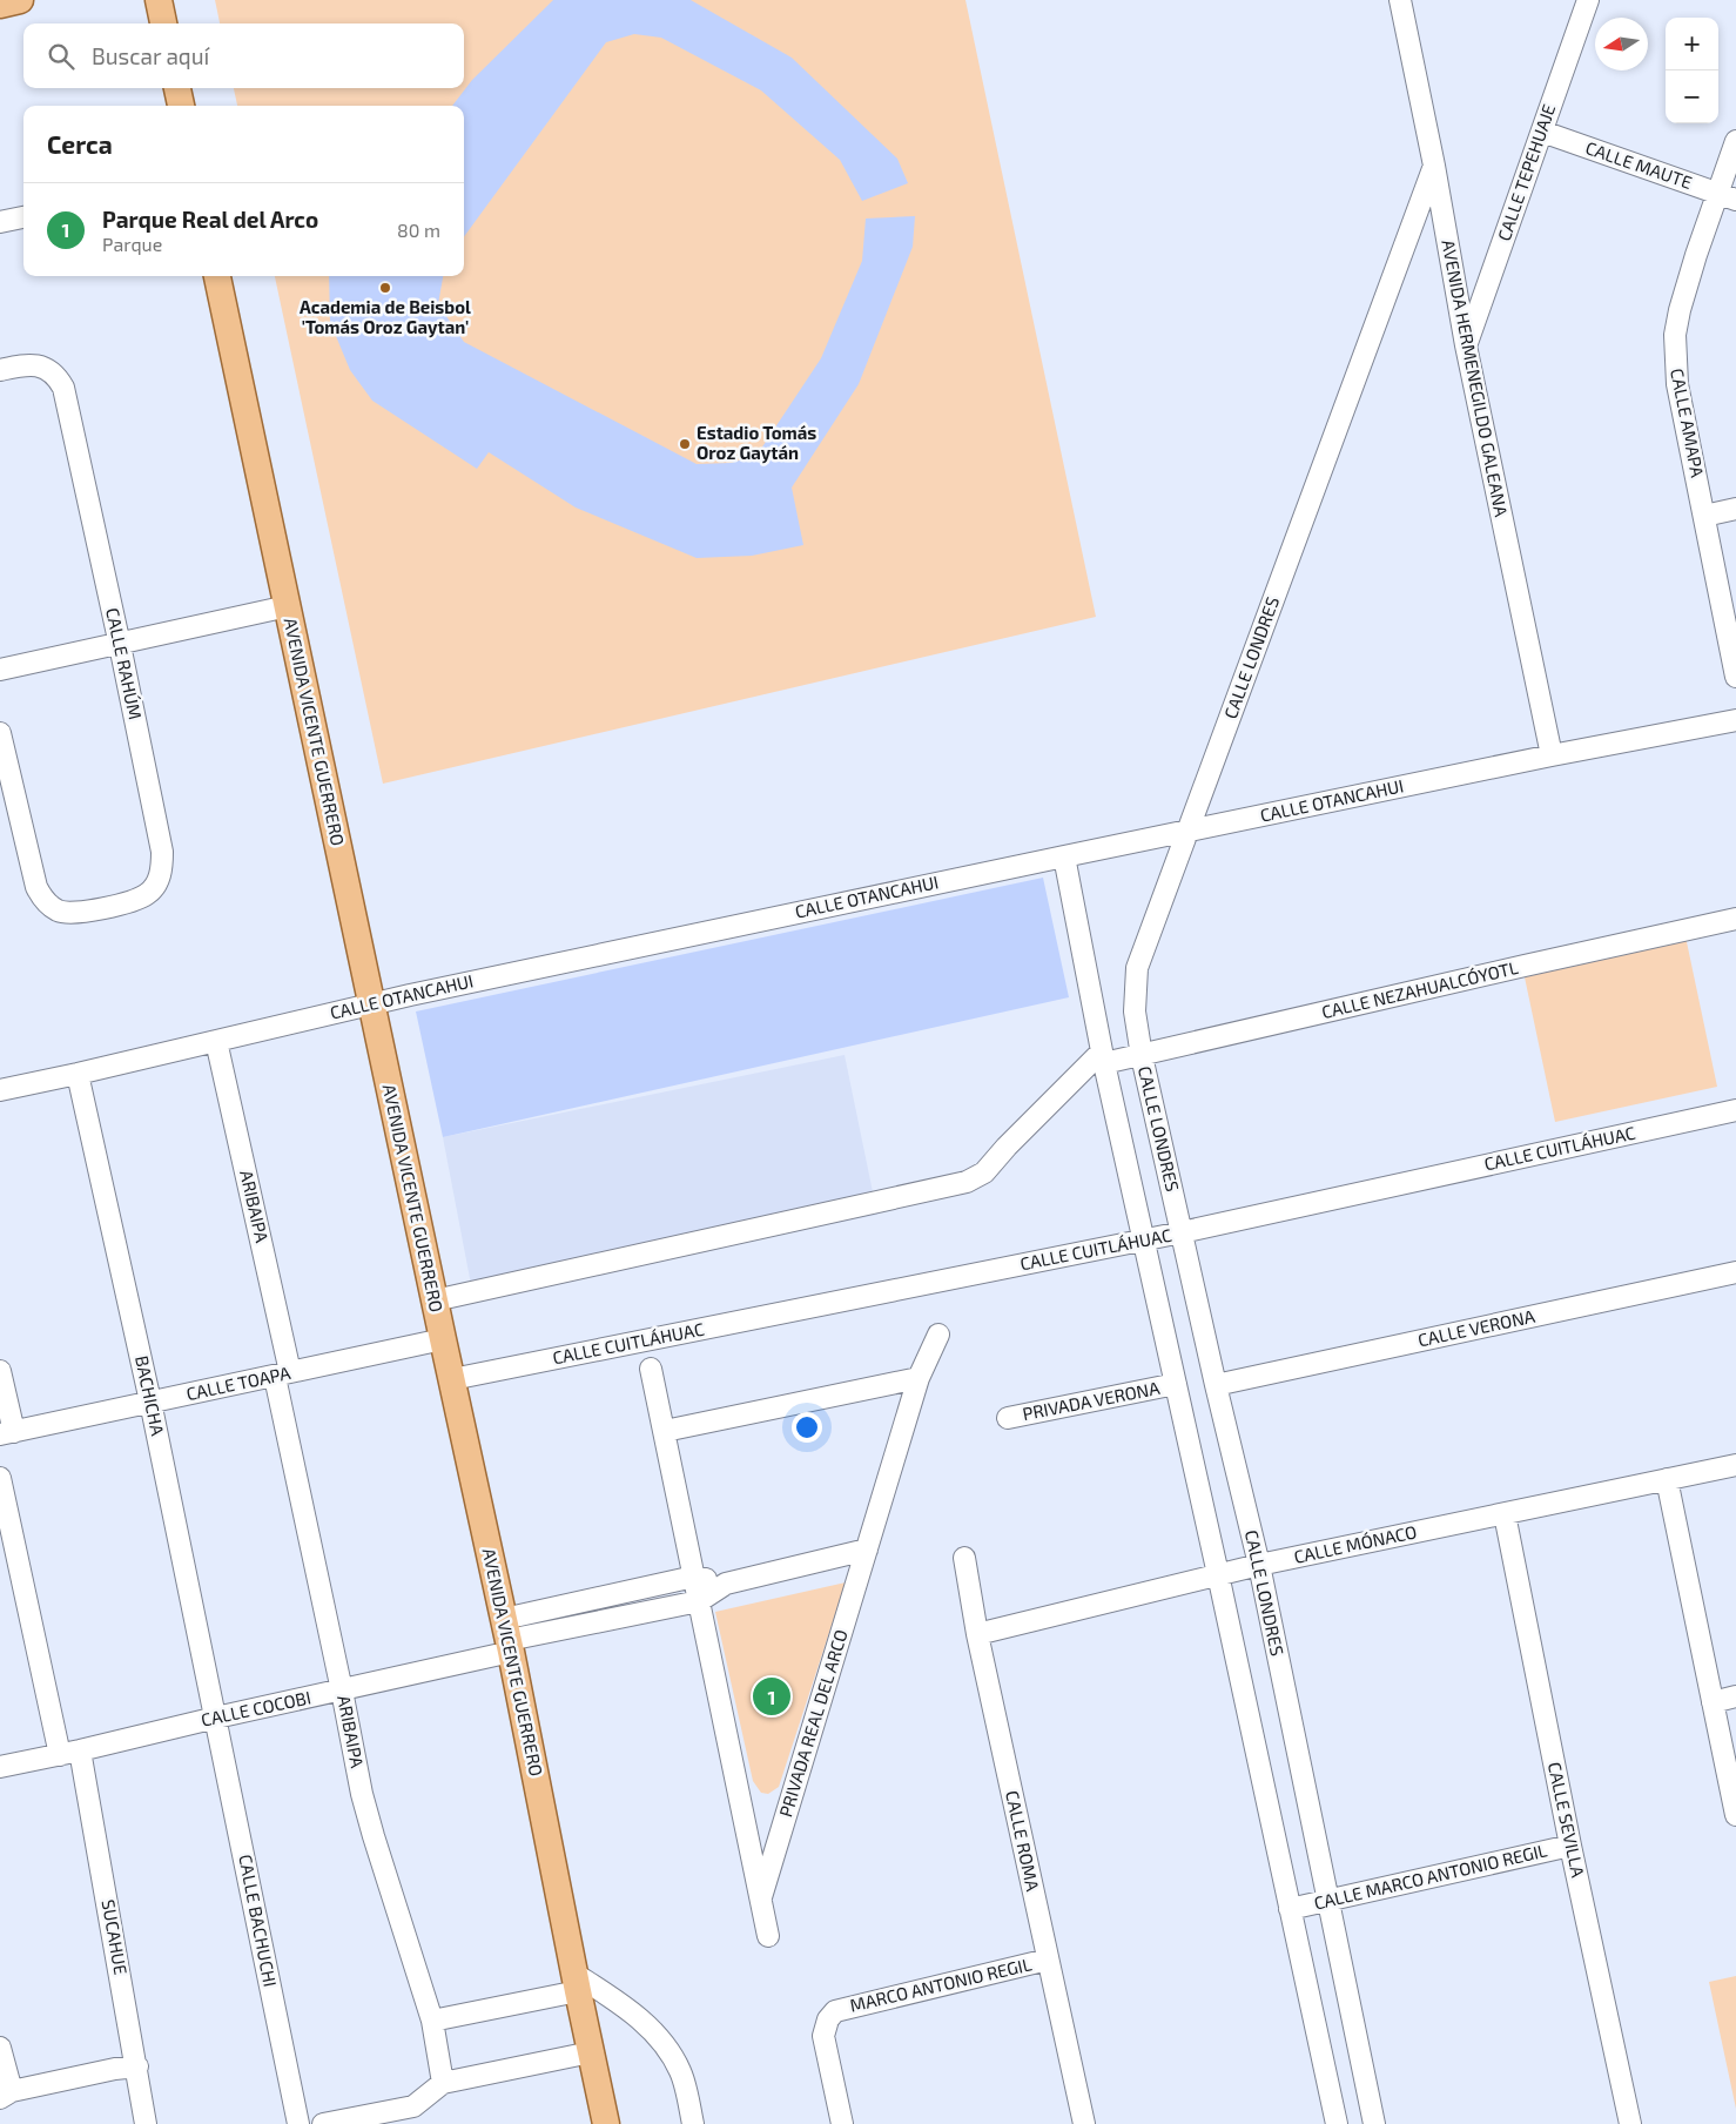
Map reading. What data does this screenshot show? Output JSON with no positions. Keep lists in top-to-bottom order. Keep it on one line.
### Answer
{"streets":{"main road":["AVENIDA VICENTE GUERRERO"],"street":["CALLE MAUTE","CALLE TEPEHUAJE","AVENIDA HERMENEGILDO GALEANA","CALLE AMAPA","CALLE LONDRES","CALLE RAHÚM","CALLE OTANCAHUI","CALLE NEZAHUALCÓYOTL","CALLE CUITLÁHUAC","ARIBAIPA","CALLE VERONA","CALLE TOAPA","BACHICHA","PRIVADA VERONA","CALLE MÓNACO","CALLE COCOBI","PRIVADA REAL DEL ARCO","CALLE SEVILLA","CALLE ROMA","CALLE MARCO ANTONIO REGIL","CALLE BACHUCHI","SUCAHUE","MARCO ANTONIO REGIL"]},"crossings":[["CALLE MAUTE","CALLE TEPEHUAJE"],["CALLE MAUTE","CALLE AMAPA"],["CALLE TEPEHUAJE","AVENIDA HERMENEGILDO GALEANA"],["AVENIDA HERMENEGILDO GALEANA","CALLE LONDRES"],["AVENIDA HERMENEGILDO GALEANA","CALLE OTANCAHUI"],["CALLE LONDRES","CALLE OTANCAHUI"],["CALLE LONDRES","CALLE NEZAHUALCÓYOTL"],["CALLE LONDRES","CALLE CUITLÁHUAC"],["CALLE LONDRES","CALLE VERONA"],["CALLE LONDRES","CALLE MÓNACO"],["CALLE LONDRES","CALLE MARCO ANTONIO REGIL"],["AVENIDA VICENTE GUERRERO","CALLE OTANCAHUI"],["AVENIDA VICENTE GUERRERO","CALLE CUITLÁHUAC"],["AVENIDA VICENTE GUERRERO","CALLE TOAPA"],["AVENIDA VICENTE GUERRERO","CALLE COCOBI"],["CALLE OTANCAHUI","ARIBAIPA"],["CALLE OTANCAHUI","BACHICHA"],["ARIBAIPA","CALLE TOAPA"],["ARIBAIPA","CALLE COCOBI"],["CALLE TOAPA","BACHICHA"],["BACHICHA","CALLE COCOBI"],["BACHICHA","CALLE BACHUCHI"],["CALLE MÓNACO","CALLE SEVILLA"],["CALLE MÓNACO","CALLE ROMA"],["CALLE COCOBI","CALLE BACHUCHI"],["CALLE COCOBI","SUCAHUE"],["CALLE SEVILLA","CALLE MARCO ANTONIO REGIL"],["CALLE ROMA","MARCO ANTONIO REGIL"]],"places":["Academia de Beisbol 'Tomás Oroz Gaytan'","Estadio Tomás Oroz Gaytán"],"north":"left","page":{"map_buttons":["+","−"],"search":"Buscar aquí","heading":"Cerca","list":[{"mark":"1","name":"Parque Real del Arco","note":"Parque","value":"80 m"}],"pins":"1"}}
